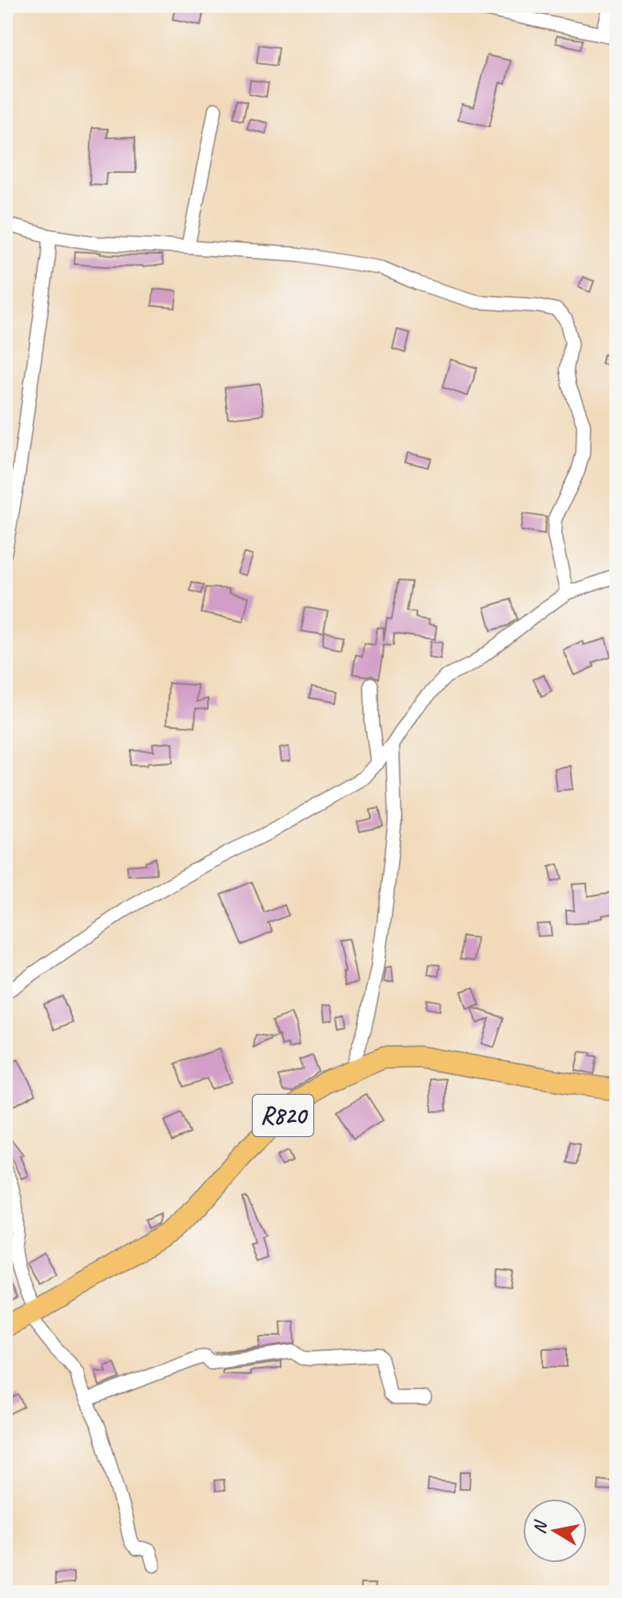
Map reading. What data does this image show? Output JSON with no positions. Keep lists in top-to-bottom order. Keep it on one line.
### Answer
{"streets":{"main road":["R820"]},"north":"left"}
